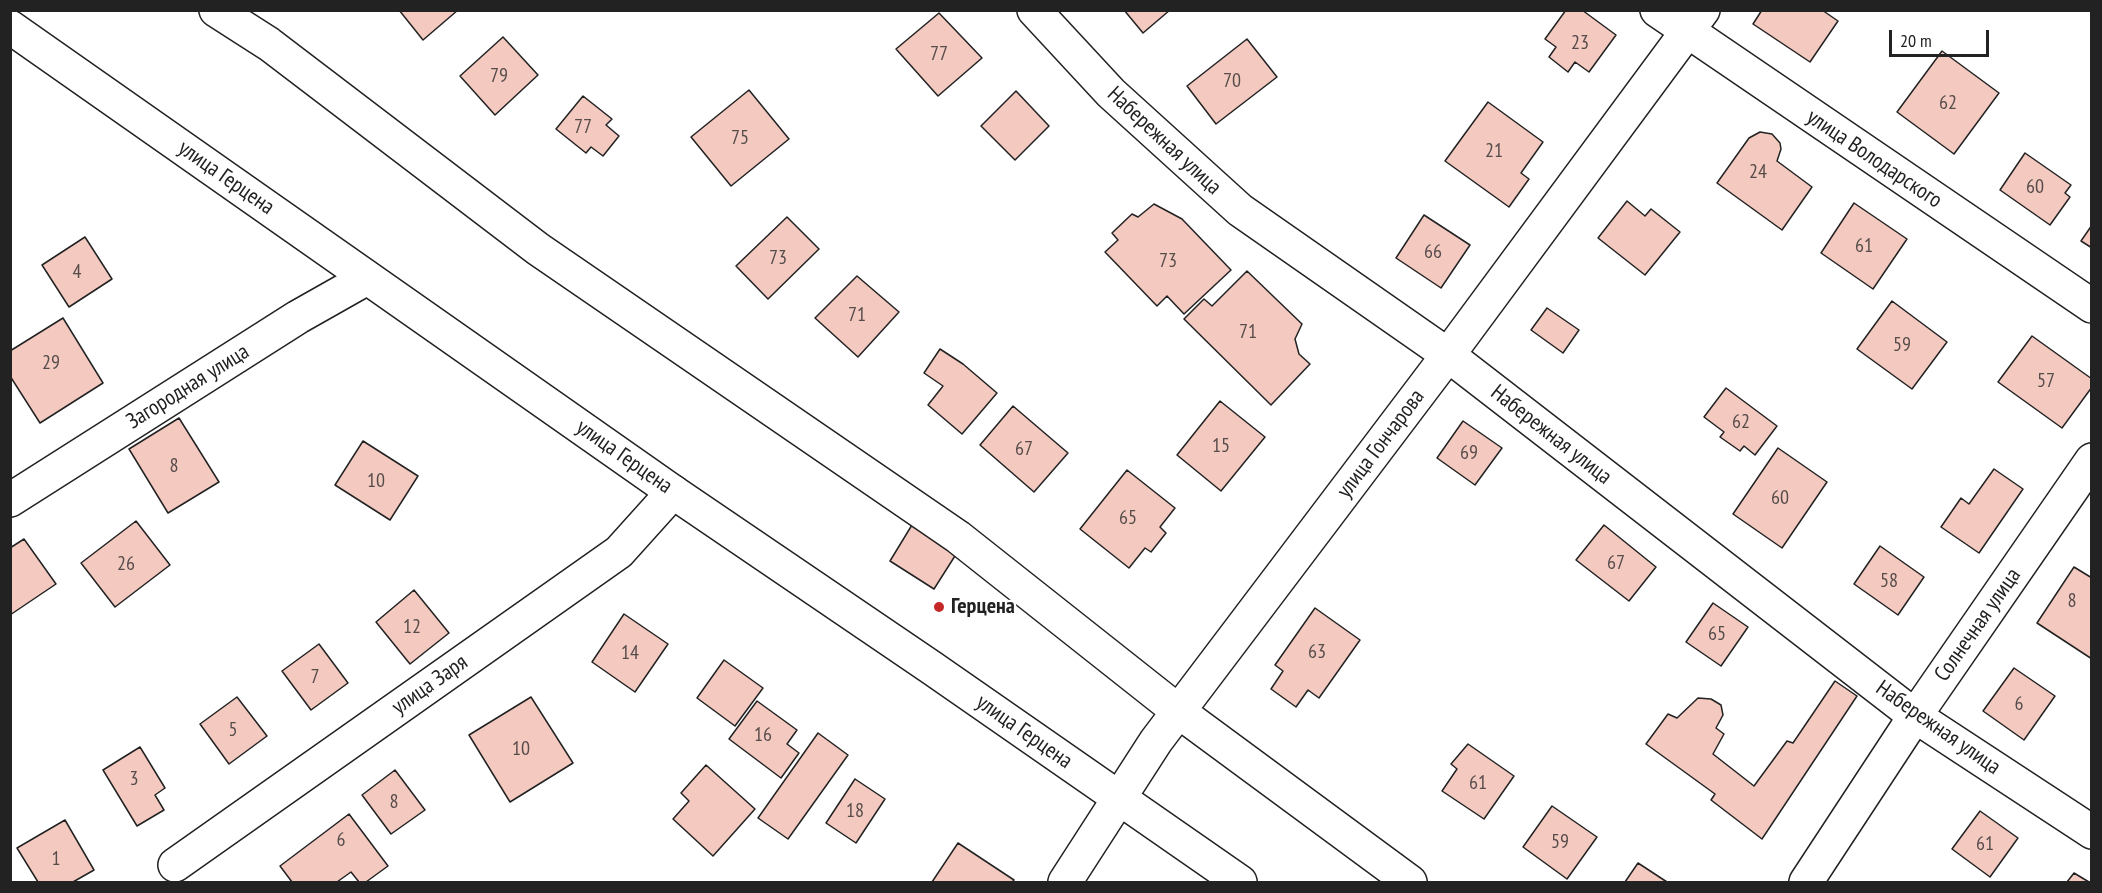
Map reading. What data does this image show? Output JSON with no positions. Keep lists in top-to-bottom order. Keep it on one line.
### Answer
{"streets":{"street":["Набережная улица","улица Володарского","улица Герцена","Загородная улица","улица Гончарова","Солнечная улица","улица Заря"]},"crossings":[["Набережная улица","улица Гончарова"],["Набережная улица","Солнечная улица"],["улица Володарского","улица Гончарова"],["улица Герцена","Загородная улица"],["улица Герцена","улица Гончарова"],["улица Герцена","улица Заря"]],"places":["Герцена"],"house_numbers":["23","77","79","70","62","77","75","21","24","60","61","66","73","73","4","71","71","59","29","57","62","15","67","69","8","10","60","65","67","26","58","8","12","65","63","14","7","6","5","16","10","3","61","8","18","6","59","61","1"],"scale_bar":"20 m"}
